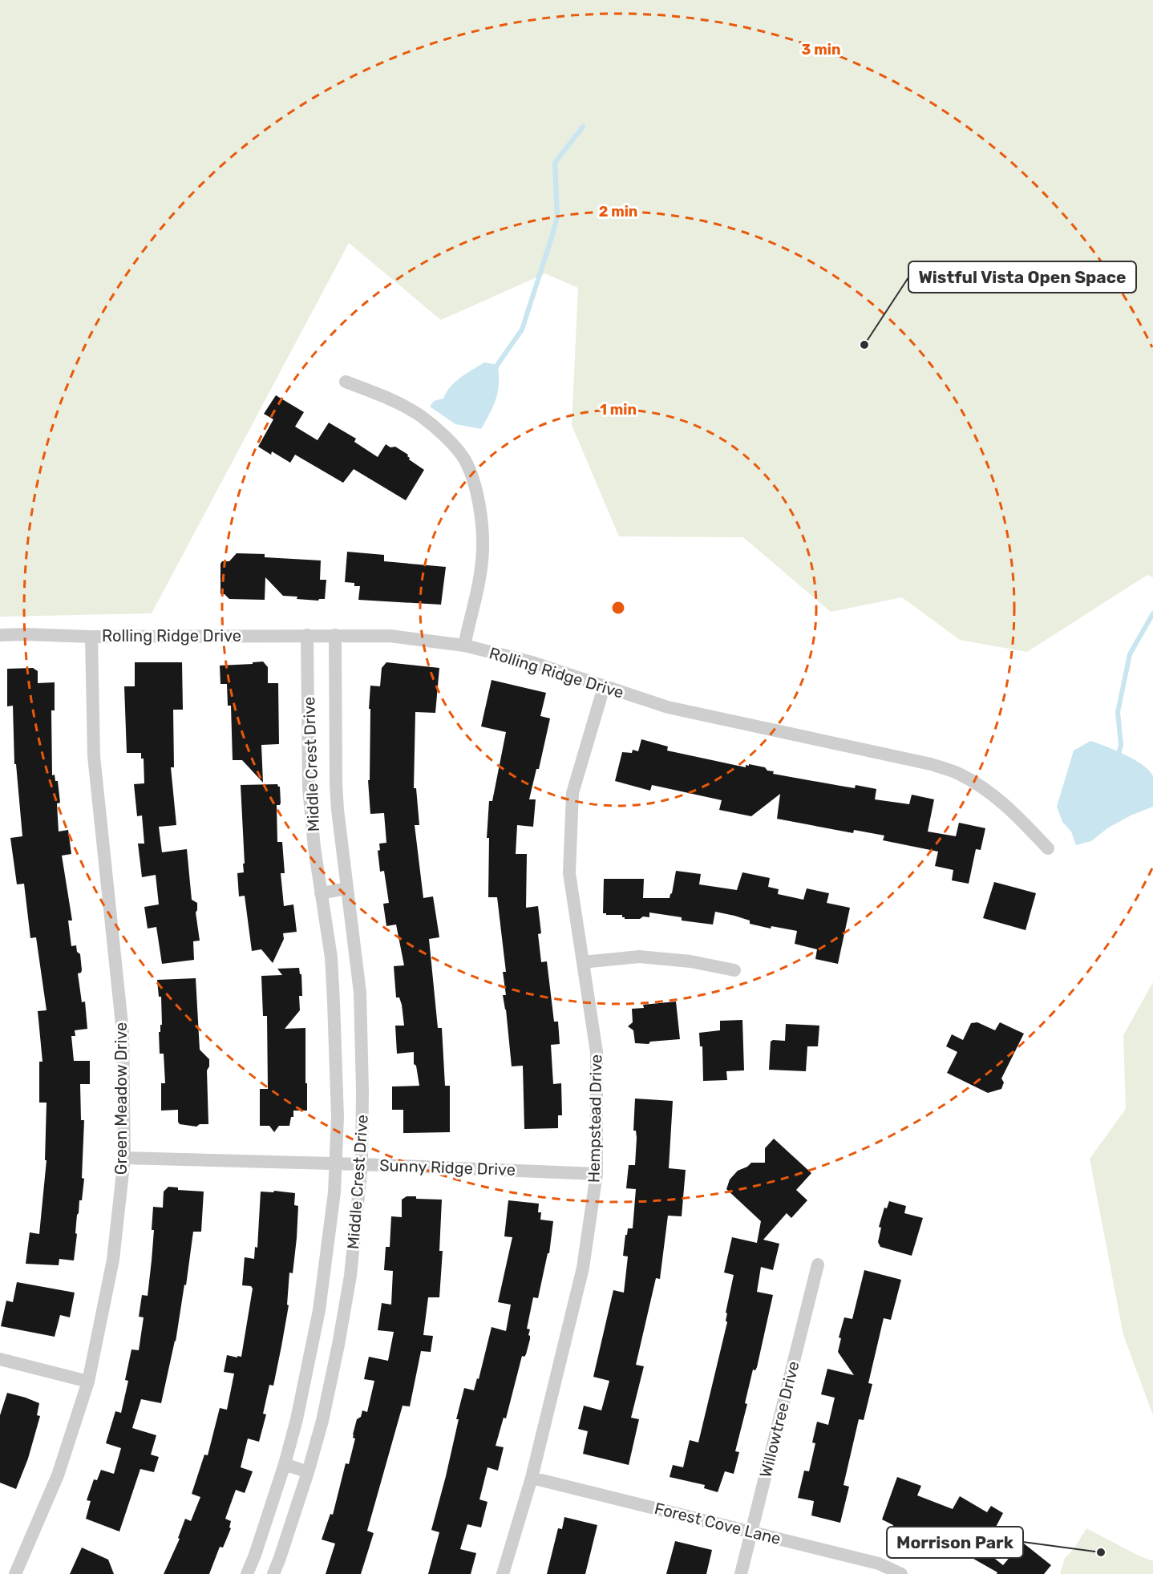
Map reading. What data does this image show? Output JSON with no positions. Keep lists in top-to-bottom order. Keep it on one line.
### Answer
{"streets":{"street":["Rolling Ridge Drive","Middle Crest Drive","Green Meadow Drive","Hempstead Drive","Sunny Ridge Drive","Willowtree Drive","Forest Cove Lane"]},"crossings":[["Rolling Ridge Drive","Middle Crest Drive"],["Rolling Ridge Drive","Green Meadow Drive"],["Rolling Ridge Drive","Hempstead Drive"],["Middle Crest Drive","Sunny Ridge Drive"],["Green Meadow Drive","Sunny Ridge Drive"],["Hempstead Drive","Sunny Ridge Drive"],["Hempstead Drive","Forest Cove Lane"],["Willowtree Drive","Forest Cove Lane"]],"places":["Wistful Vista Open Space","Morrison Park"],"rings":["3 min","2 min","1 min"]}
